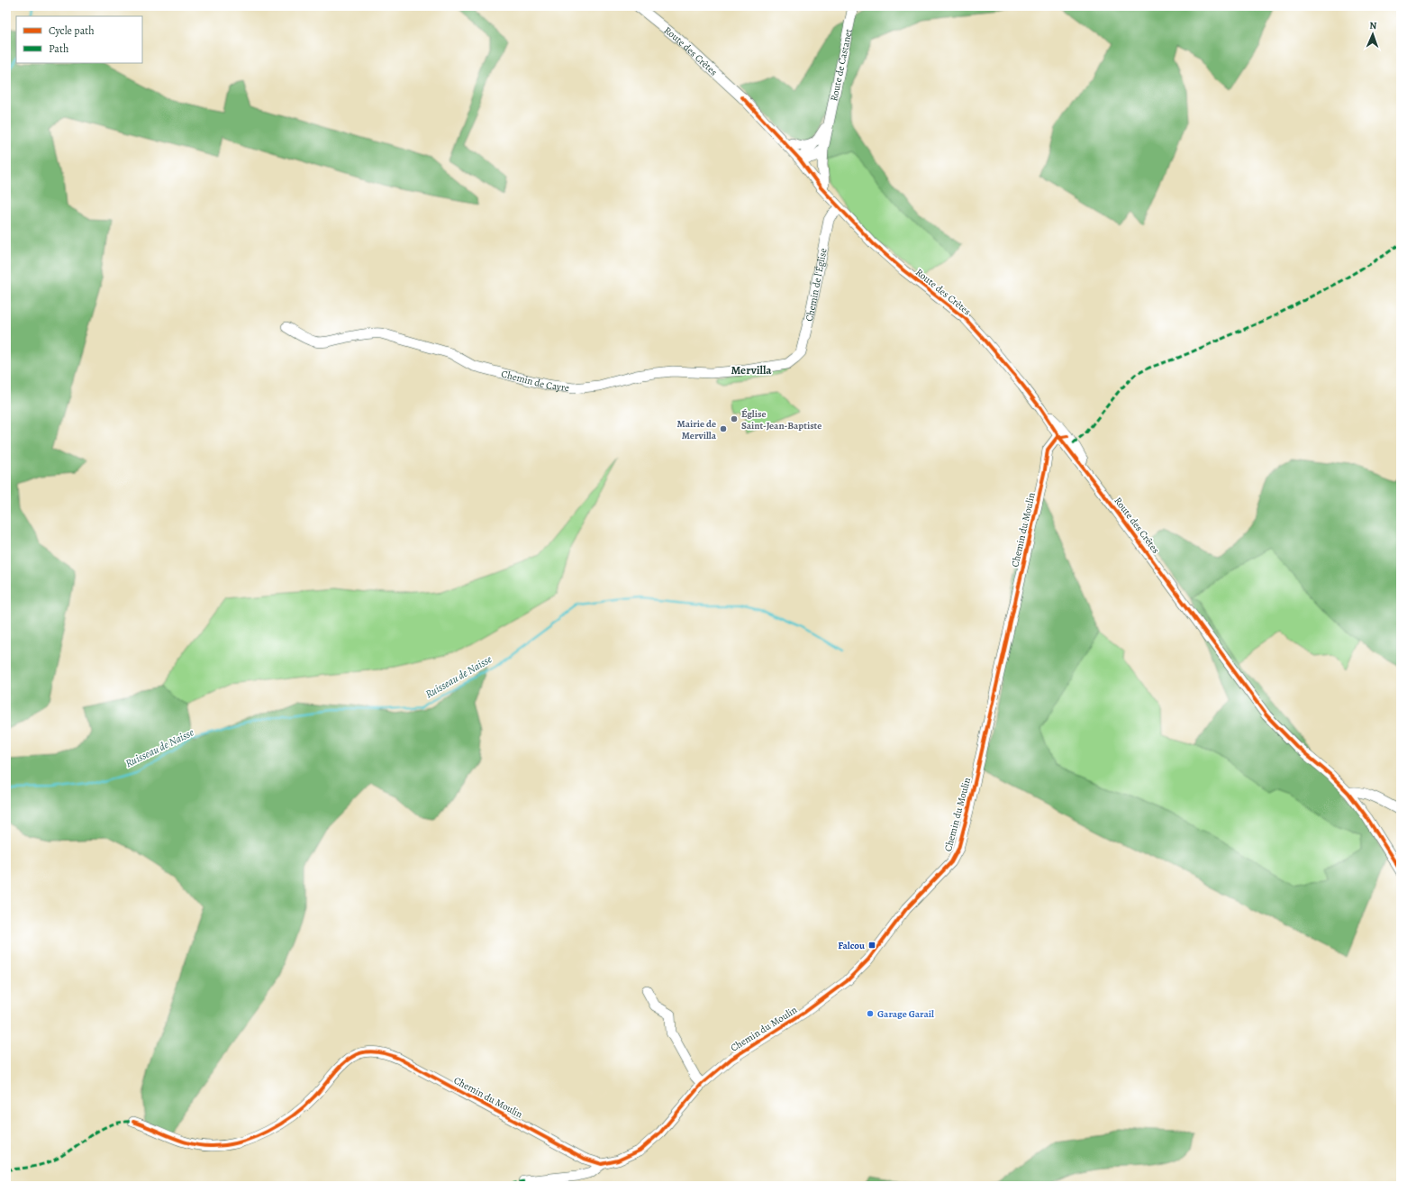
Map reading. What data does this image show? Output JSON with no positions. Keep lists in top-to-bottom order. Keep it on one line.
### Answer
{"streets":{"street":["Route des Crêtes","Route de Castanet","Chemin de l'Église","Chemin de Cayre","Chemin du Moulin"]},"crossings":[["Route des Crêtes","Route de Castanet"],["Route des Crêtes","Chemin de l'Église"],["Route des Crêtes","Chemin du Moulin"],["Chemin de l'Église","Chemin de Cayre"]],"districts":["Mervilla"],"water":["Ruisseau de Naisse"],"places":{"other":["Église Saint-Jean-Baptiste","Mairie de Mervilla","Garage Garail"],"transit":["Falcou"]},"legend":["Cycle path","Path"],"north":"top"}
